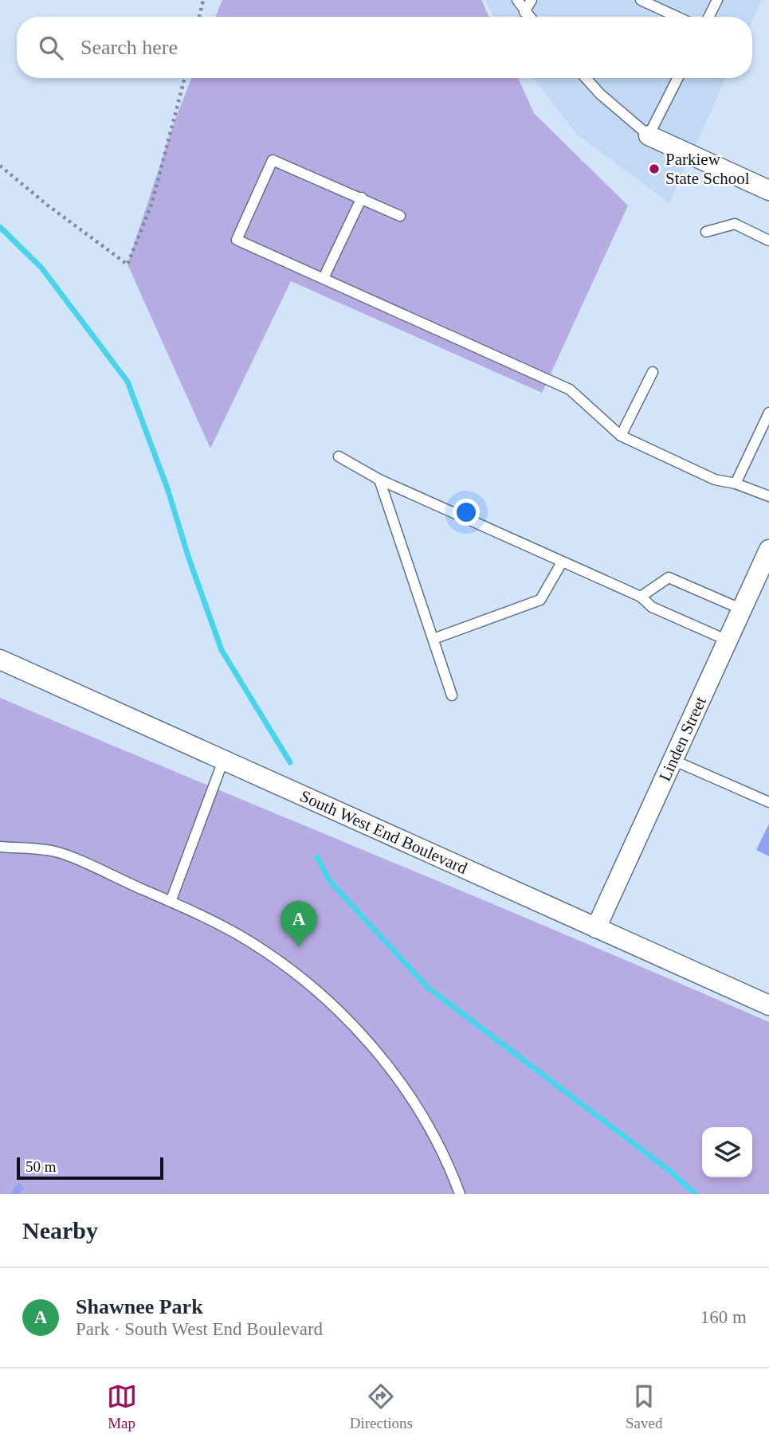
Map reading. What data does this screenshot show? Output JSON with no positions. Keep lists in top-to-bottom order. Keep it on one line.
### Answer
{"streets":{"street":["Linden Street","South West End Boulevard"]},"crossings":[["Linden Street","South West End Boulevard"]],"places":["Parkiew State School"],"scale_bar":"50 m","page":{"search":"Search here","pins":"A","scale":"50 m","heading":"Nearby","list":[{"mark":"A","name":"Shawnee Park","note":"Park · South West End Boulevard","value":"160 m"}],"nav":["Map","Directions","Saved"]}}
